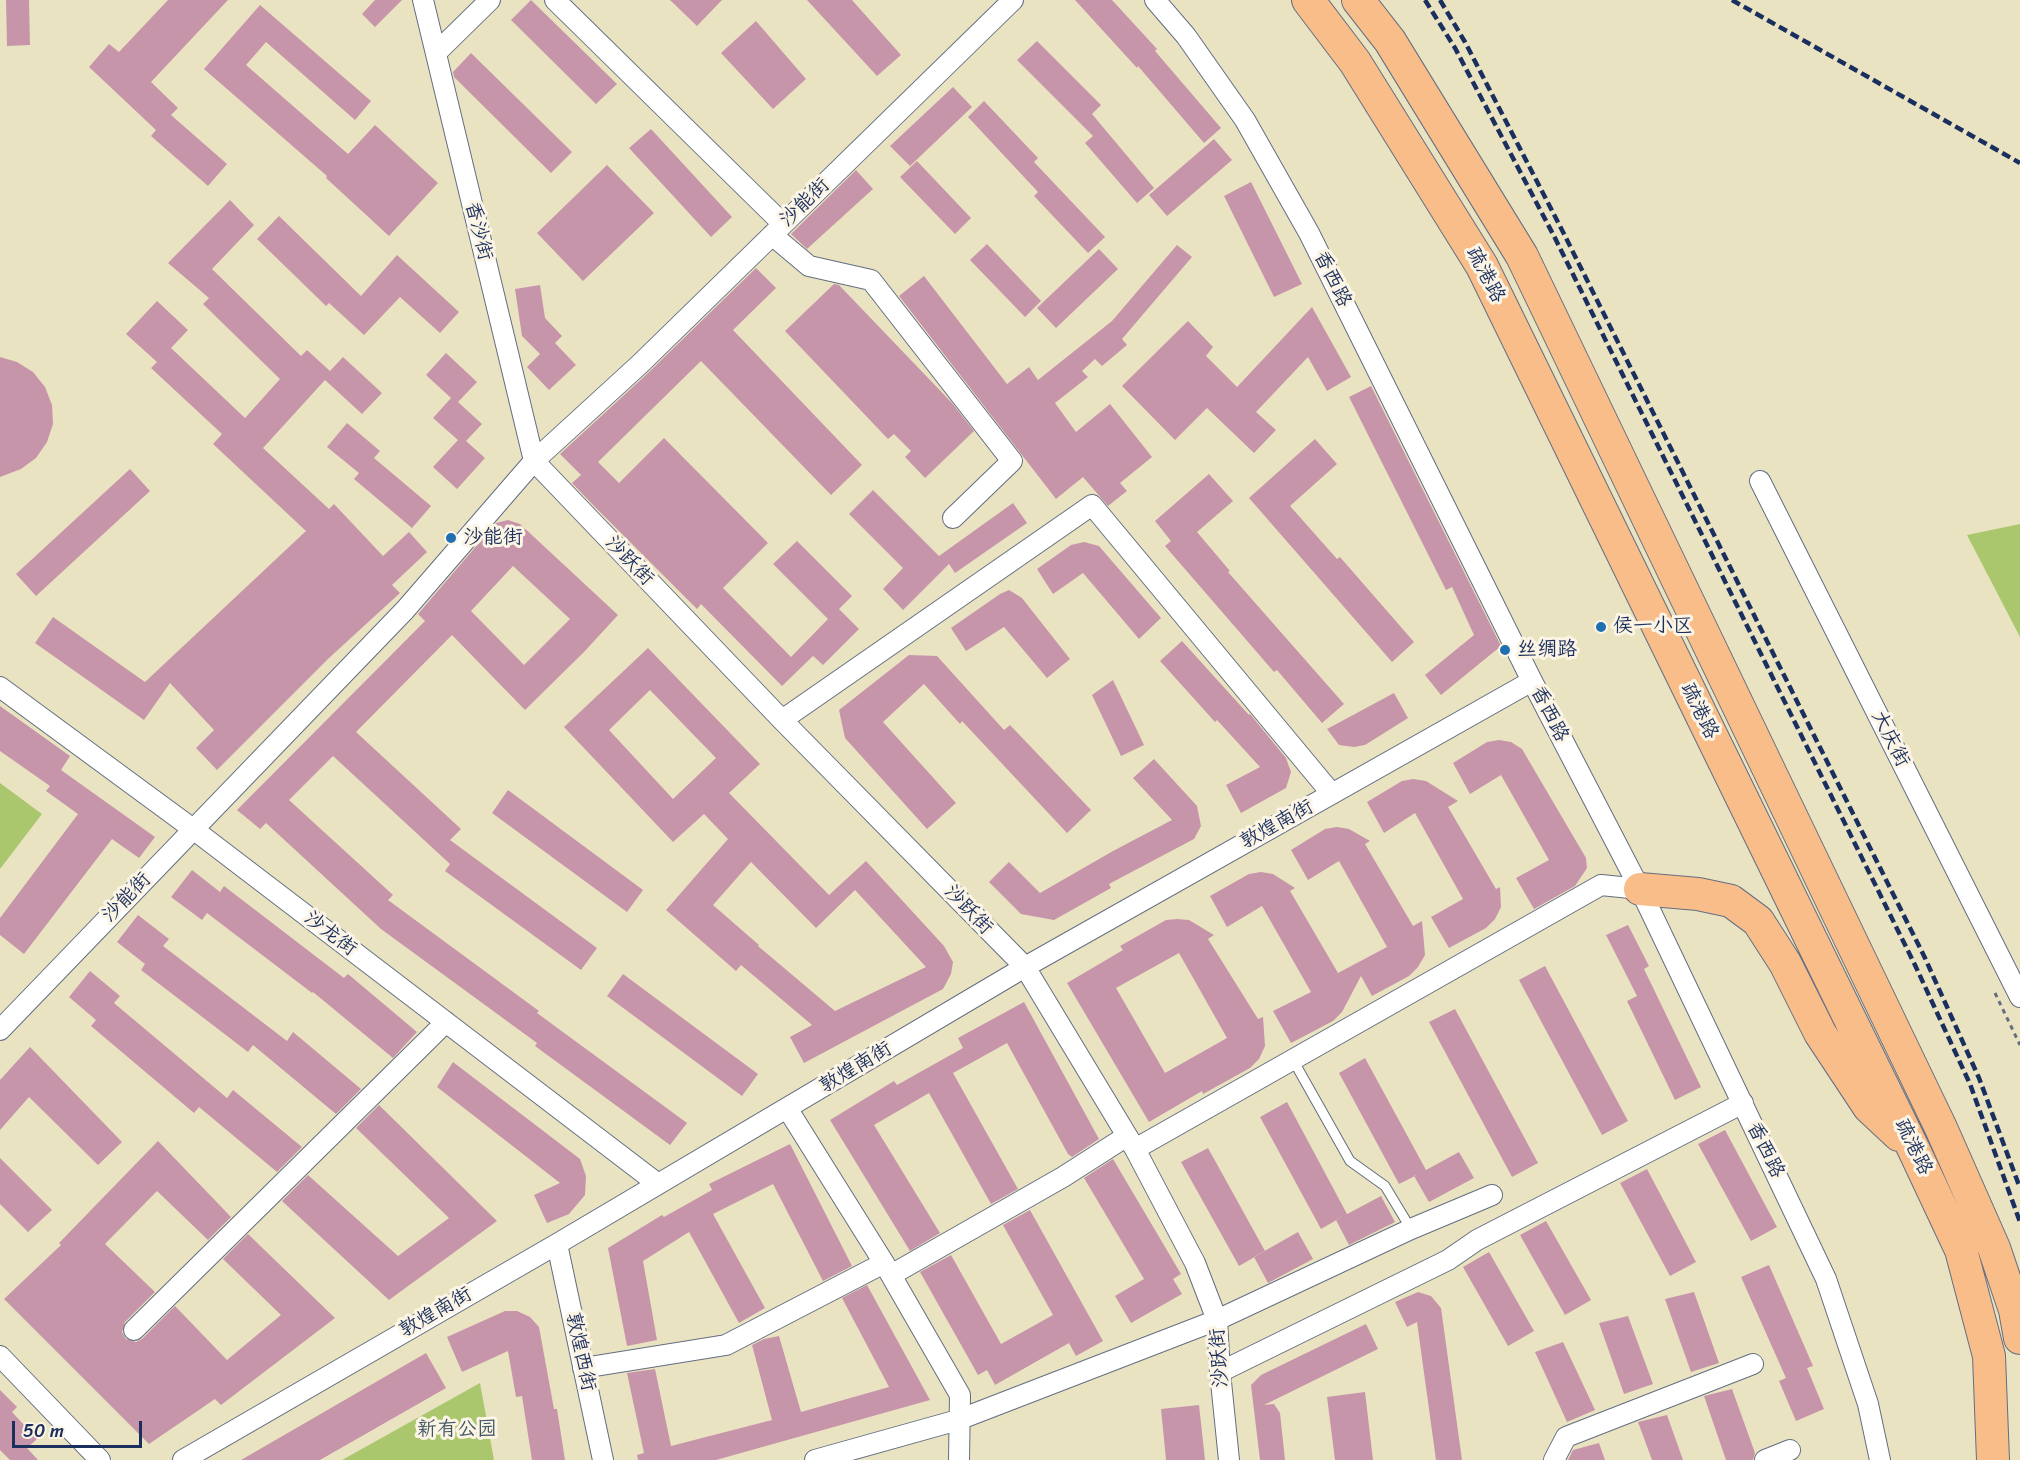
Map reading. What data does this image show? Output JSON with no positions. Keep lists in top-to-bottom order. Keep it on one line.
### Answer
{"streets":{"highway":["疏港路"],"street":["沙能街","香沙街","香西路","沙跃街","大庆街","敦煌南街","沙龙街","敦煌西街"]},"crossings":[["沙能街","香沙街"],["沙能街","沙跃街"],["沙能街","沙龙街"],["香沙街","沙跃街"],["香西路","敦煌南街"],["沙跃街","敦煌南街"],["敦煌南街","沙龙街"],["敦煌南街","敦煌西街"]],"parks":["新有公园"],"places":["沙能街","侯一小区","丝绸路"],"scale_bar":"50 m"}
